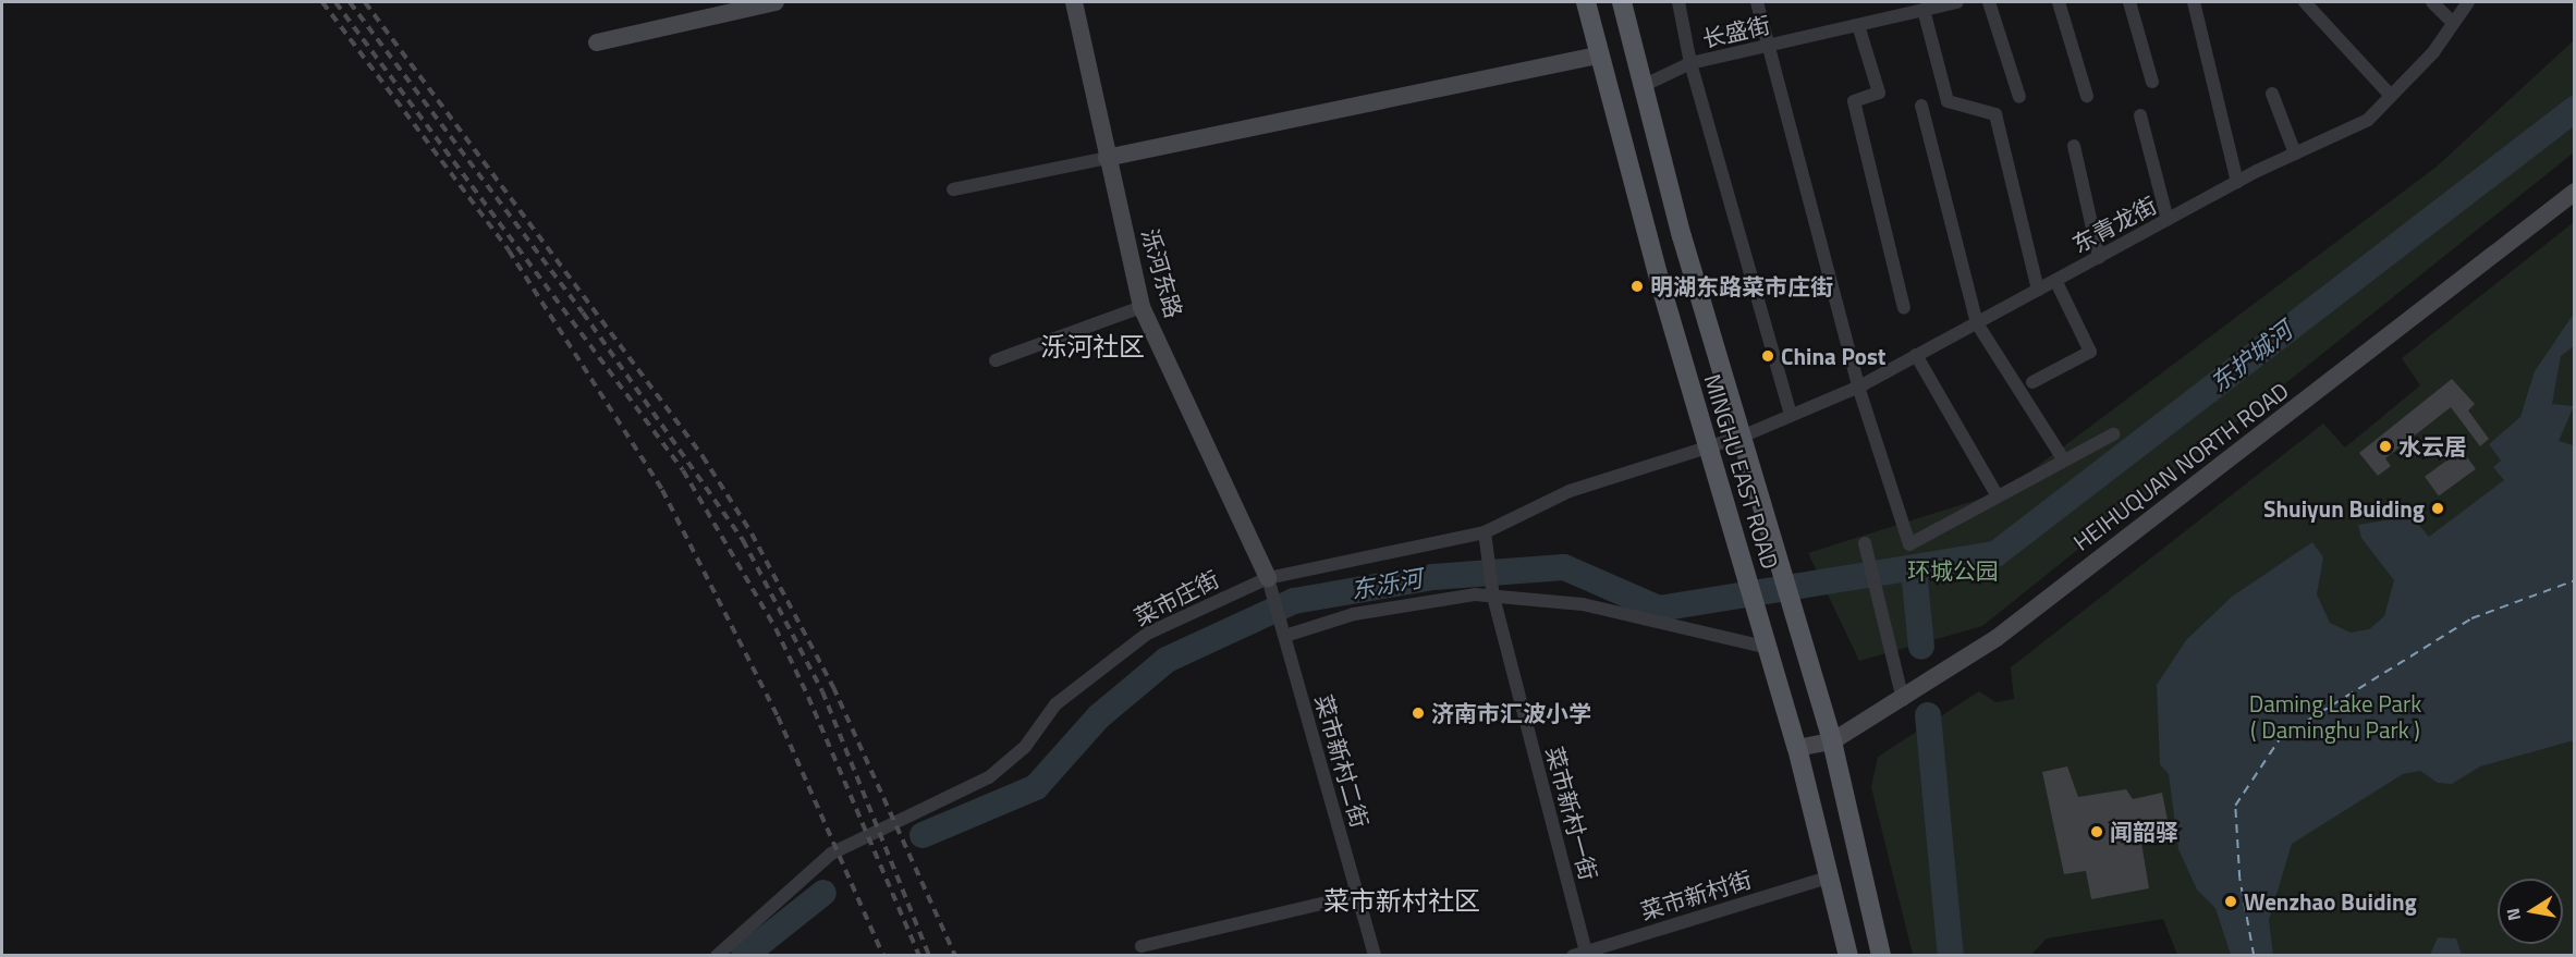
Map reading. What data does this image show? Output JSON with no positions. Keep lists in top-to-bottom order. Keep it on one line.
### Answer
{"streets":{"main road":["泺河东路","HEIHUQUAN NORTH ROAD","MINGHU EAST ROAD"],"street":["长盛街","东青龙街","菜市庄街","菜市新村二街","菜市新村一街","菜市新村街"]},"crossings":[["长盛街","MINGHU EAST ROAD"],["东青龙街","MINGHU EAST ROAD"],["东青龙街","菜市庄街"],["泺河东路","菜市庄街"],["泺河东路","菜市新村二街"],["HEIHUQUAN NORTH ROAD","MINGHU EAST ROAD"],["MINGHU EAST ROAD","菜市庄街"],["MINGHU EAST ROAD","菜市新村街"],["菜市庄街","菜市新村二街"],["菜市庄街","菜市新村一街"],["菜市新村一街","菜市新村街"]],"districts":["泺河社区","菜市新村社区"],"water":["东护城河","东泺河"],"parks":["环城公园","Daming Lake Park ( Daminghu Park )"],"places":["明湖东路菜市庄街","China Post","水云居","Shuiyun Buiding","济南市汇波小学","闻韶驿","Wenzhao Buiding"],"north":"left"}
